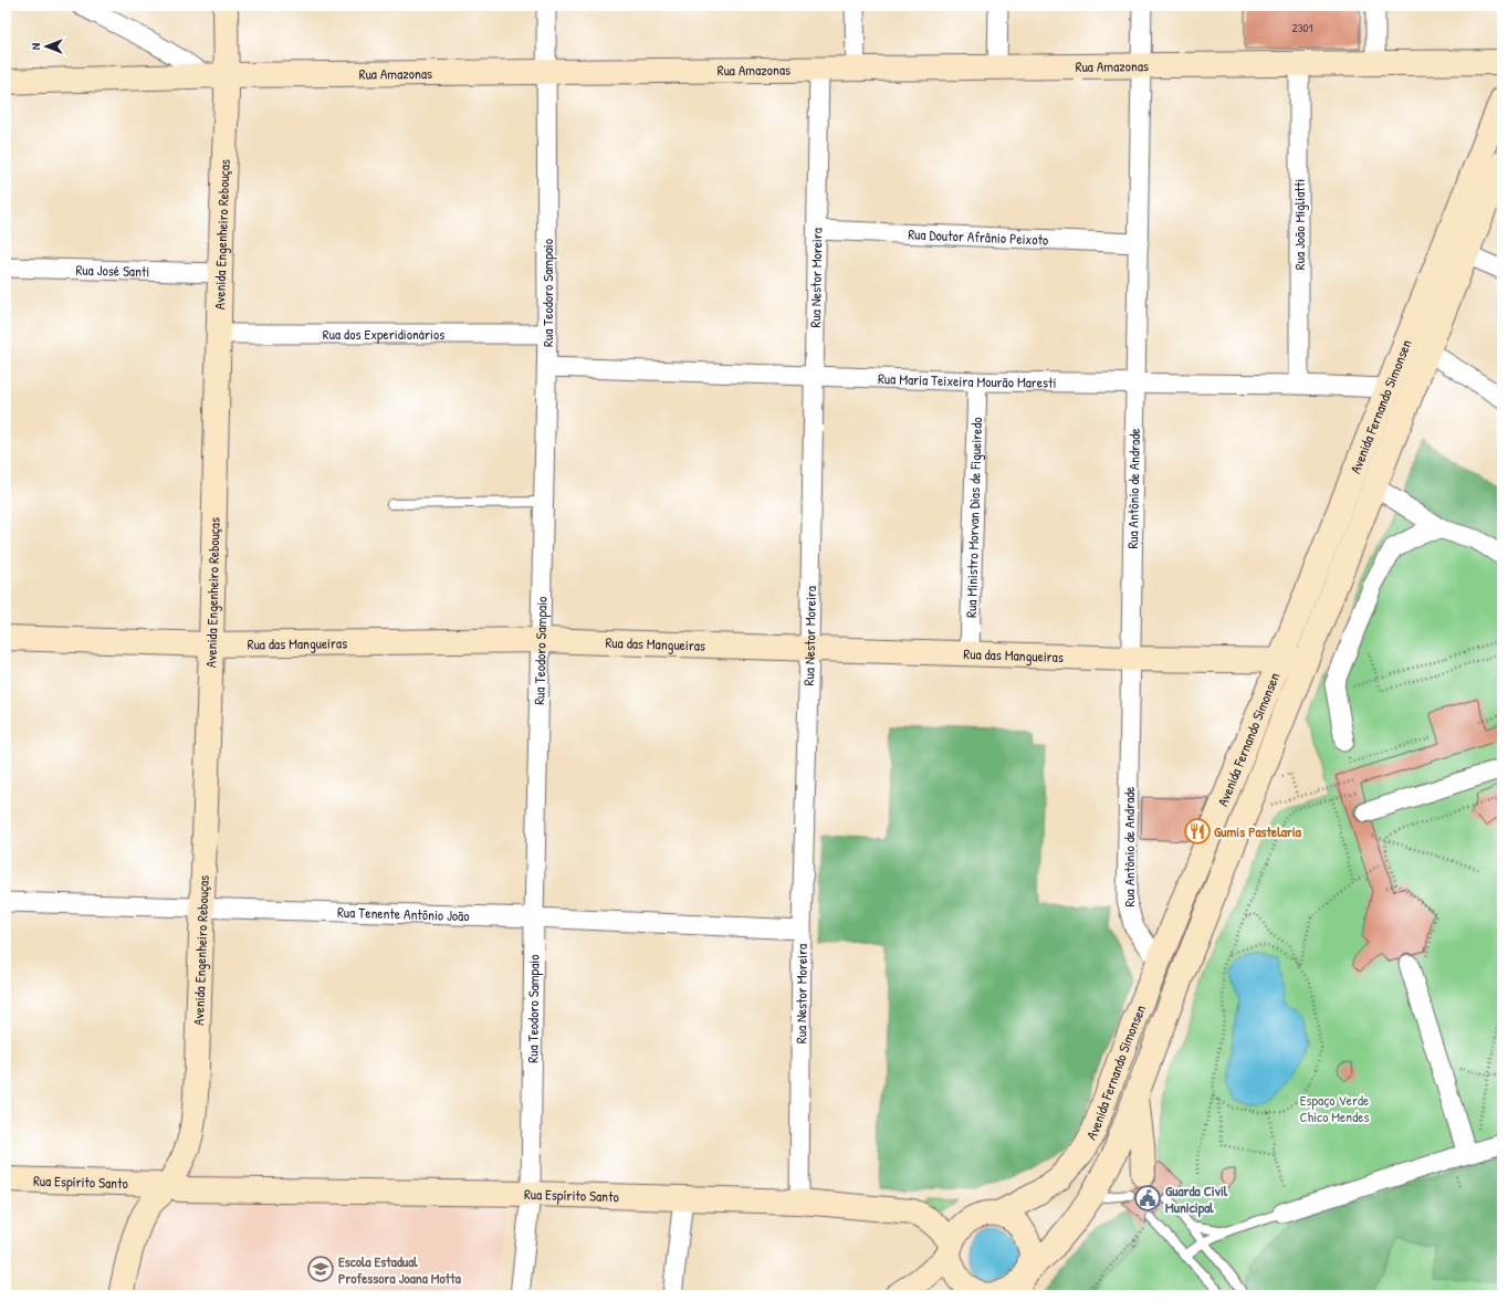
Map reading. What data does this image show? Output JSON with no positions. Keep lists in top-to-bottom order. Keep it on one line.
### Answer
{"streets":{"main road":["Rua Amazonas","Avenida Engenheiro Rebouças","Avenida Fernando Simonsen","Rua das Mangueiras","Rua Espírito Santo"],"street":["Rua João Migliatti","Rua Doutor Afrânio Peixoto","Rua José Santi","Rua Nestor Moreira","Rua Teodoro Sampaio","Rua dos Experidionários","Rua Maria Teixeira Mourão Maresti","Rua Antônio de Andrade","Rua Ministro Morvan Dias de Figueiredo","Rua Tenente Antônio João"]},"crossings":[["Rua Amazonas","Rua João Migliatti"],["Rua Amazonas","Avenida Engenheiro Rebouças"],["Rua Amazonas","Rua Nestor Moreira"],["Rua Amazonas","Rua Teodoro Sampaio"],["Rua Amazonas","Rua Antônio de Andrade"],["Rua João Migliatti","Rua Maria Teixeira Mourão Maresti"],["Avenida Engenheiro Rebouças","Rua José Santi"],["Avenida Engenheiro Rebouças","Rua dos Experidionários"],["Avenida Engenheiro Rebouças","Rua das Mangueiras"],["Avenida Engenheiro Rebouças","Rua Tenente Antônio João"],["Avenida Engenheiro Rebouças","Rua Espírito Santo"],["Rua Doutor Afrânio Peixoto","Rua Nestor Moreira"],["Rua Doutor Afrânio Peixoto","Rua Antônio de Andrade"],["Rua Nestor Moreira","Rua Maria Teixeira Mourão Maresti"],["Rua Nestor Moreira","Rua das Mangueiras"],["Rua Nestor Moreira","Rua Tenente Antônio João"],["Rua Nestor Moreira","Rua Espírito Santo"],["Rua Teodoro Sampaio","Rua dos Experidionários"],["Rua Teodoro Sampaio","Rua Maria Teixeira Mourão Maresti"],["Rua Teodoro Sampaio","Rua das Mangueiras"],["Rua Teodoro Sampaio","Rua Tenente Antônio João"],["Rua Teodoro Sampaio","Rua Espírito Santo"],["Rua Maria Teixeira Mourão Maresti","Avenida Fernando Simonsen"],["Rua Maria Teixeira Mourão Maresti","Rua Antônio de Andrade"],["Rua Maria Teixeira Mourão Maresti","Rua Ministro Morvan Dias de Figueiredo"],["Avenida Fernando Simonsen","Rua Antônio de Andrade"],["Avenida Fernando Simonsen","Rua das Mangueiras"],["Avenida Fernando Simonsen","Rua Espírito Santo"],["Rua Antônio de Andrade","Rua das Mangueiras"],["Rua Ministro Morvan Dias de Figueiredo","Rua das Mangueiras"]],"parks":["Espaço Verde Chico Mendes"],"places":{"restaurant":["Gumis Pastelaria"],"public building":["Guarda Civil Municipal"],"school or university":["Escola Estadual Professora Joana Motta"]},"house_numbers":["2301"],"north":"left"}
